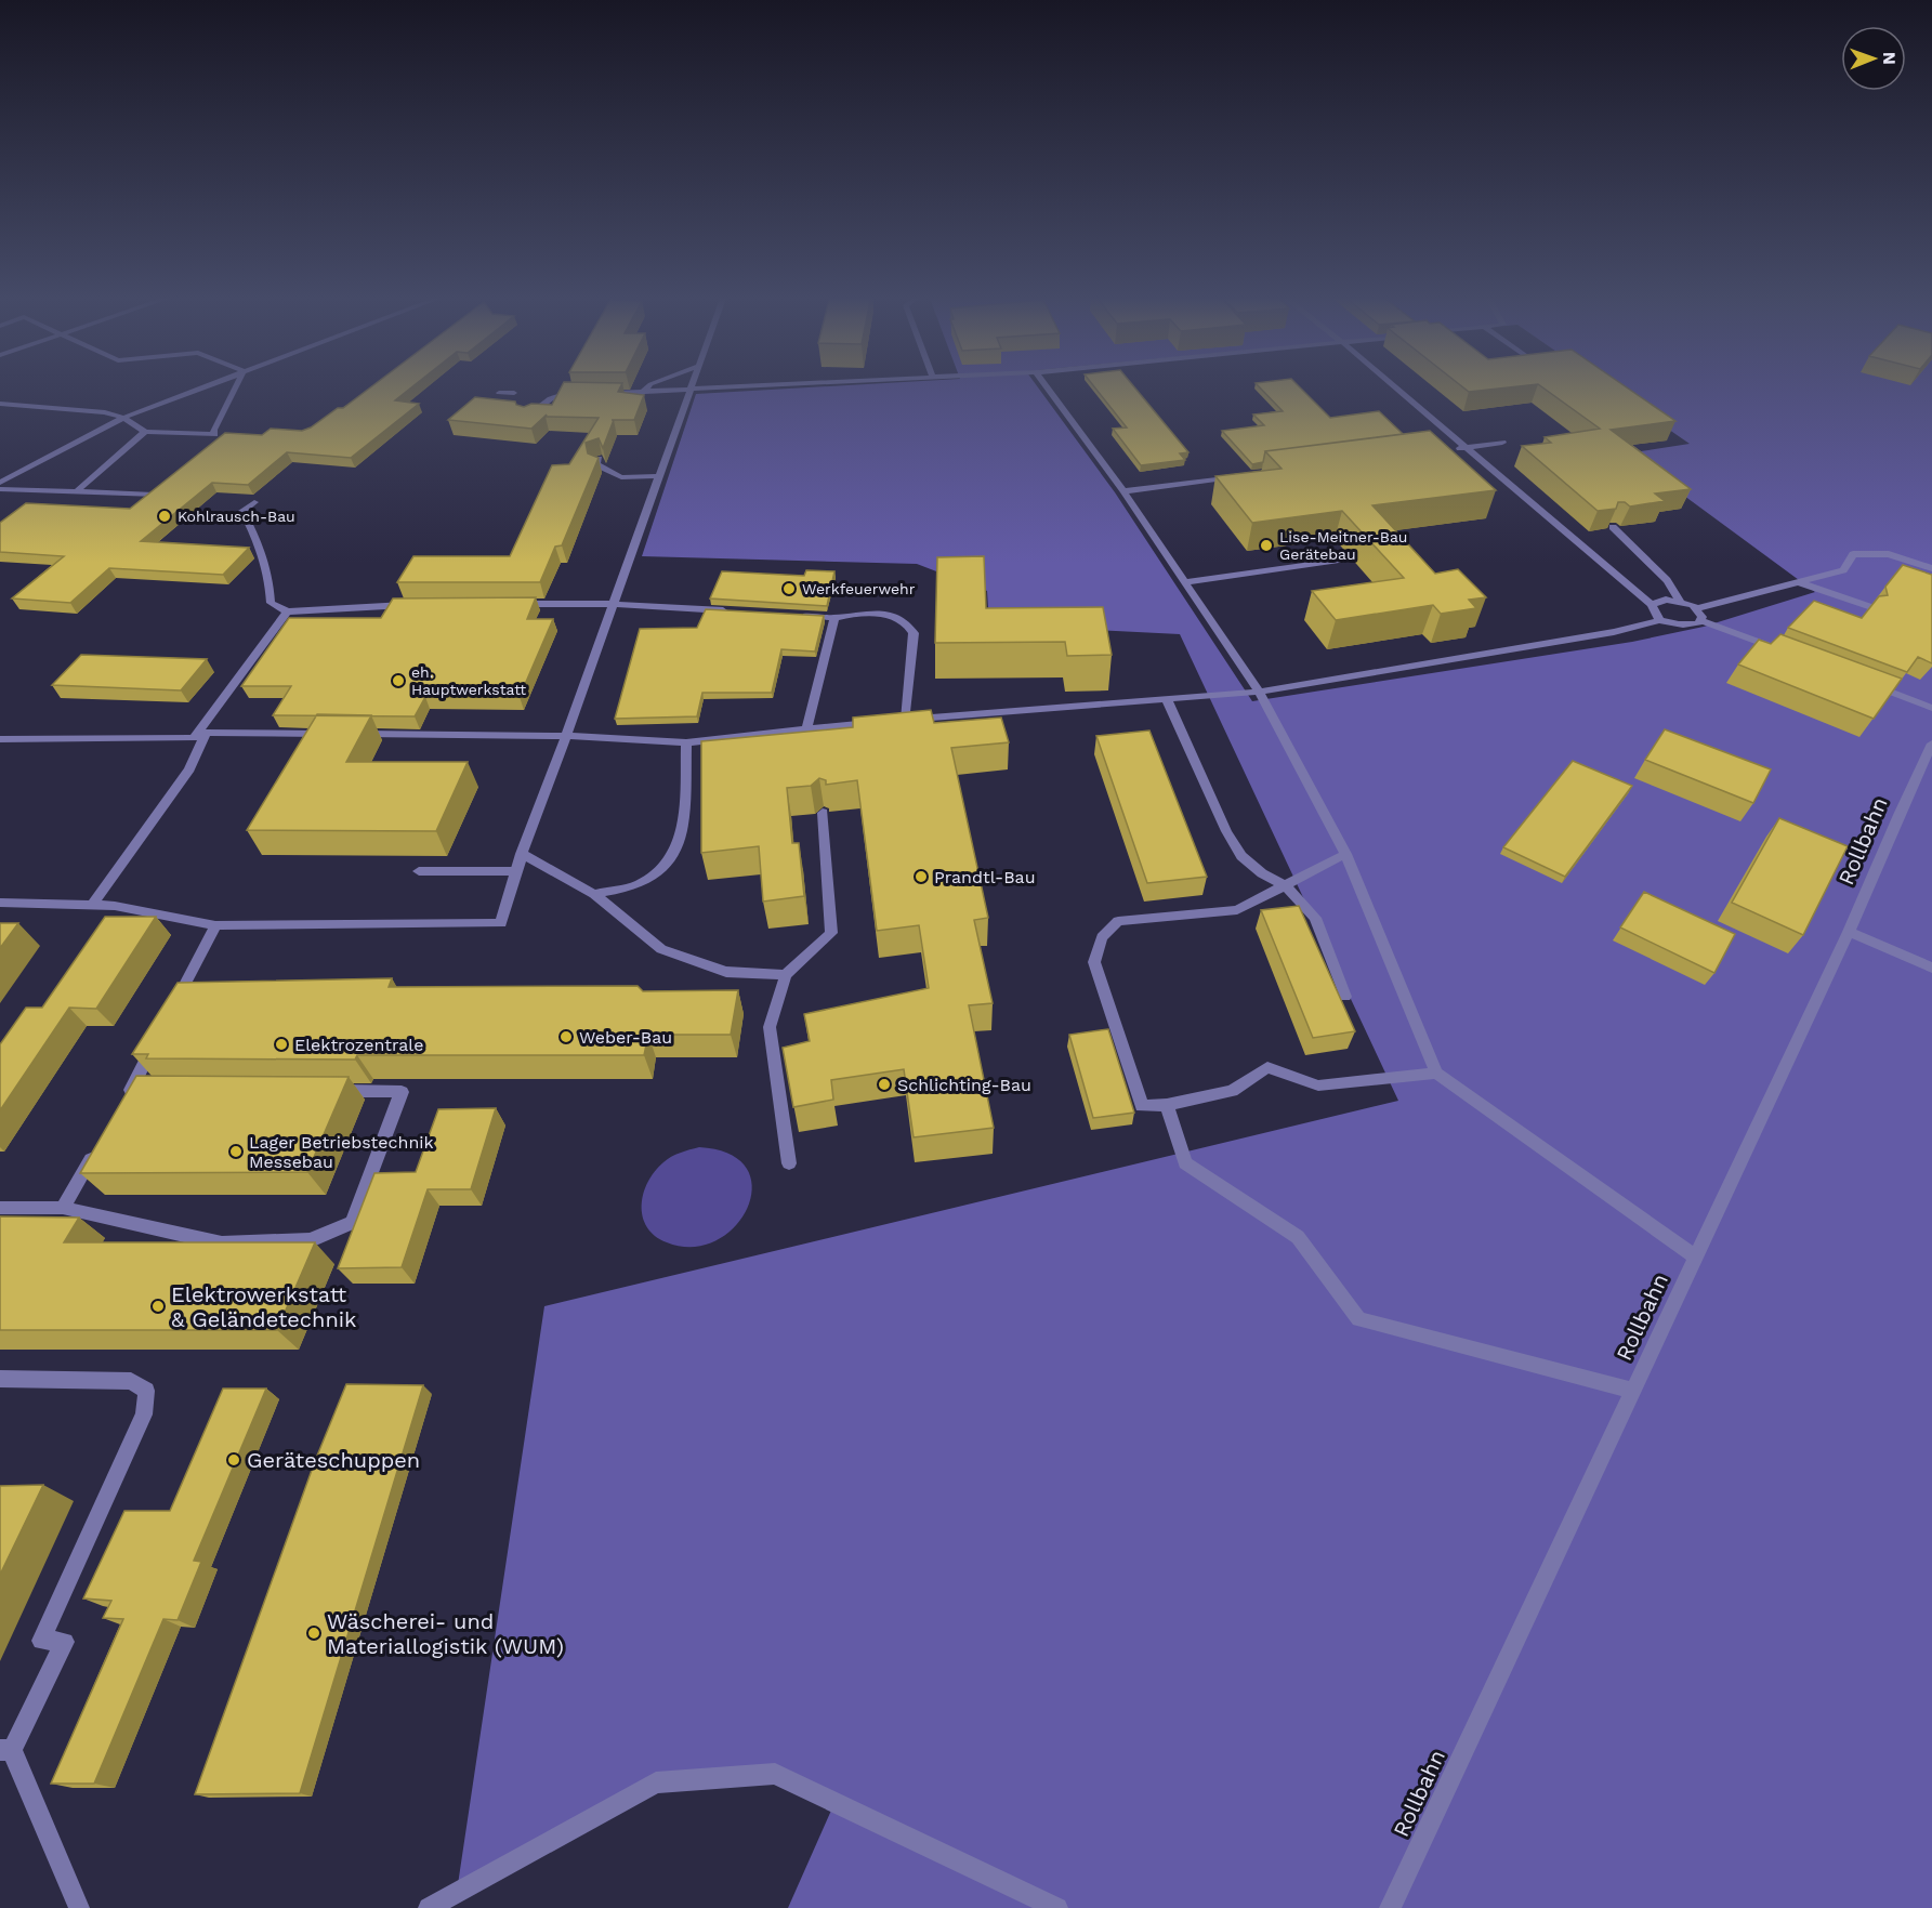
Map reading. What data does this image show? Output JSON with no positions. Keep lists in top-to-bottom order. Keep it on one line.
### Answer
{"streets":{"street":["Rollbahn"]},"places":["Kohlrausch-Bau","Lise-Meitner-Bau Gerätebau","Werkfeuerwehr","eh. Hauptwerkstatt","Prandtl-Bau","Weber-Bau","Elektrozentrale","Schlichting-Bau","Lager Betriebstechnik Messebau","Elektrowerkstatt & Geländetechnik","Geräteschuppen","Wäscherei- und Materiallogistik (WUM)"],"north":"right"}
